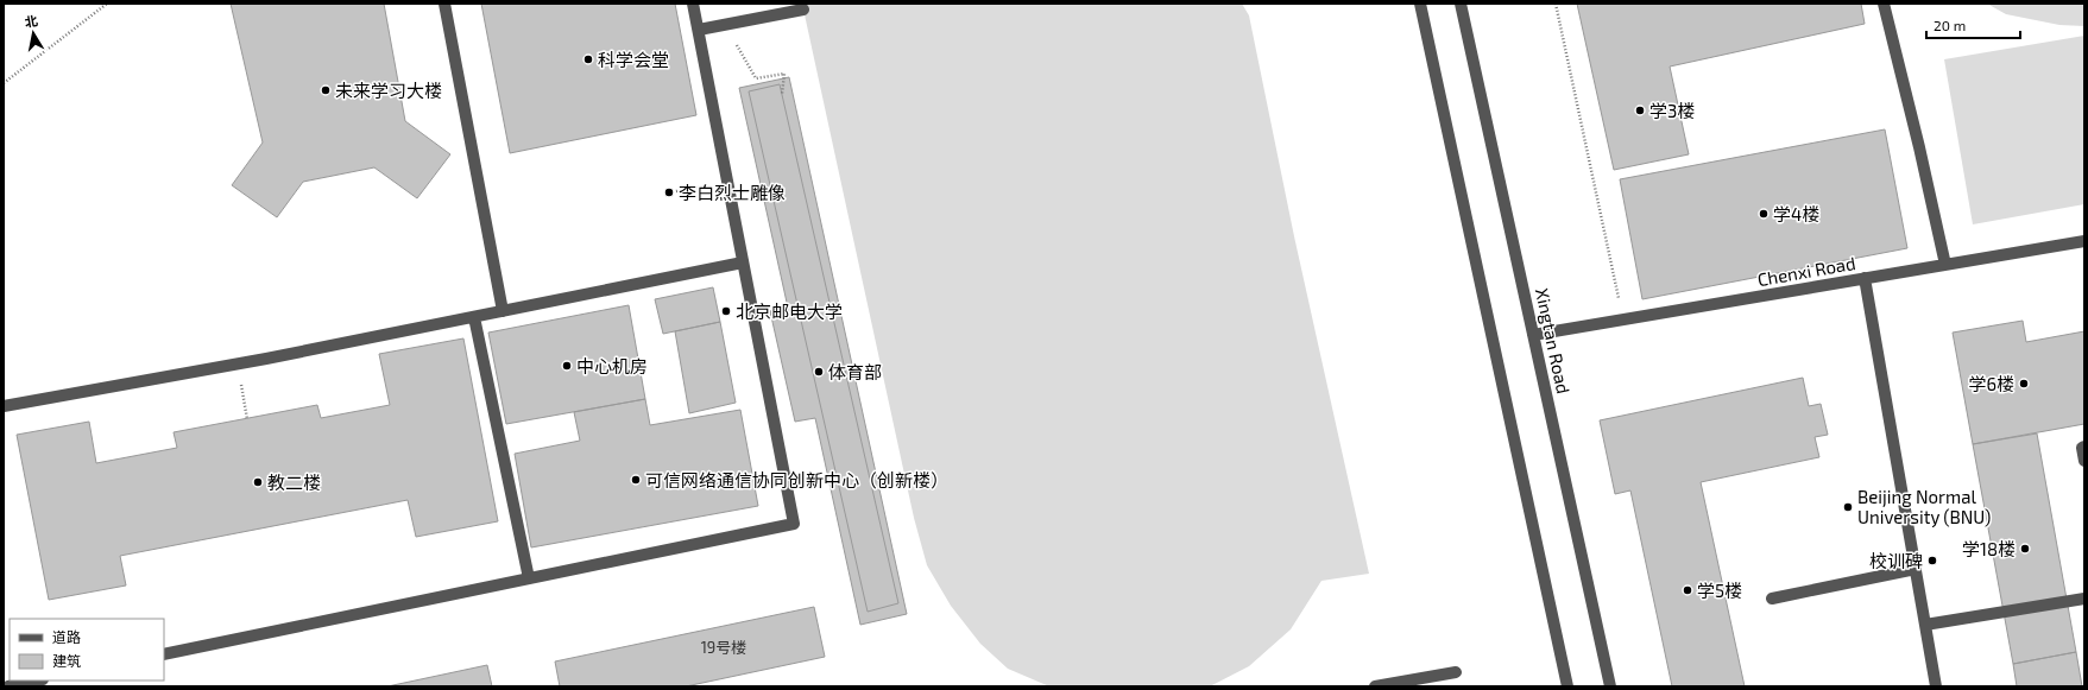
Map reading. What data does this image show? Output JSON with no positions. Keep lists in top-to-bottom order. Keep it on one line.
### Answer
{"streets":{"street":["Chenxi Road","Xingtan Road"]},"crossings":[["Chenxi Road","Xingtan Road"]],"places":["科学会堂","未来学习大楼","学3楼","李白烈士雕像","学4楼","北京邮电大学","中心机房","体育部","学6楼","可信网络通信协同创新中心（创新楼）","教二楼","Beijing Normal University (BNU)","学18楼","校训碑","学5楼"],"house_numbers":["19号楼"],"legend":["道路","建筑"],"scale_bar":"20 m","north":"top"}
